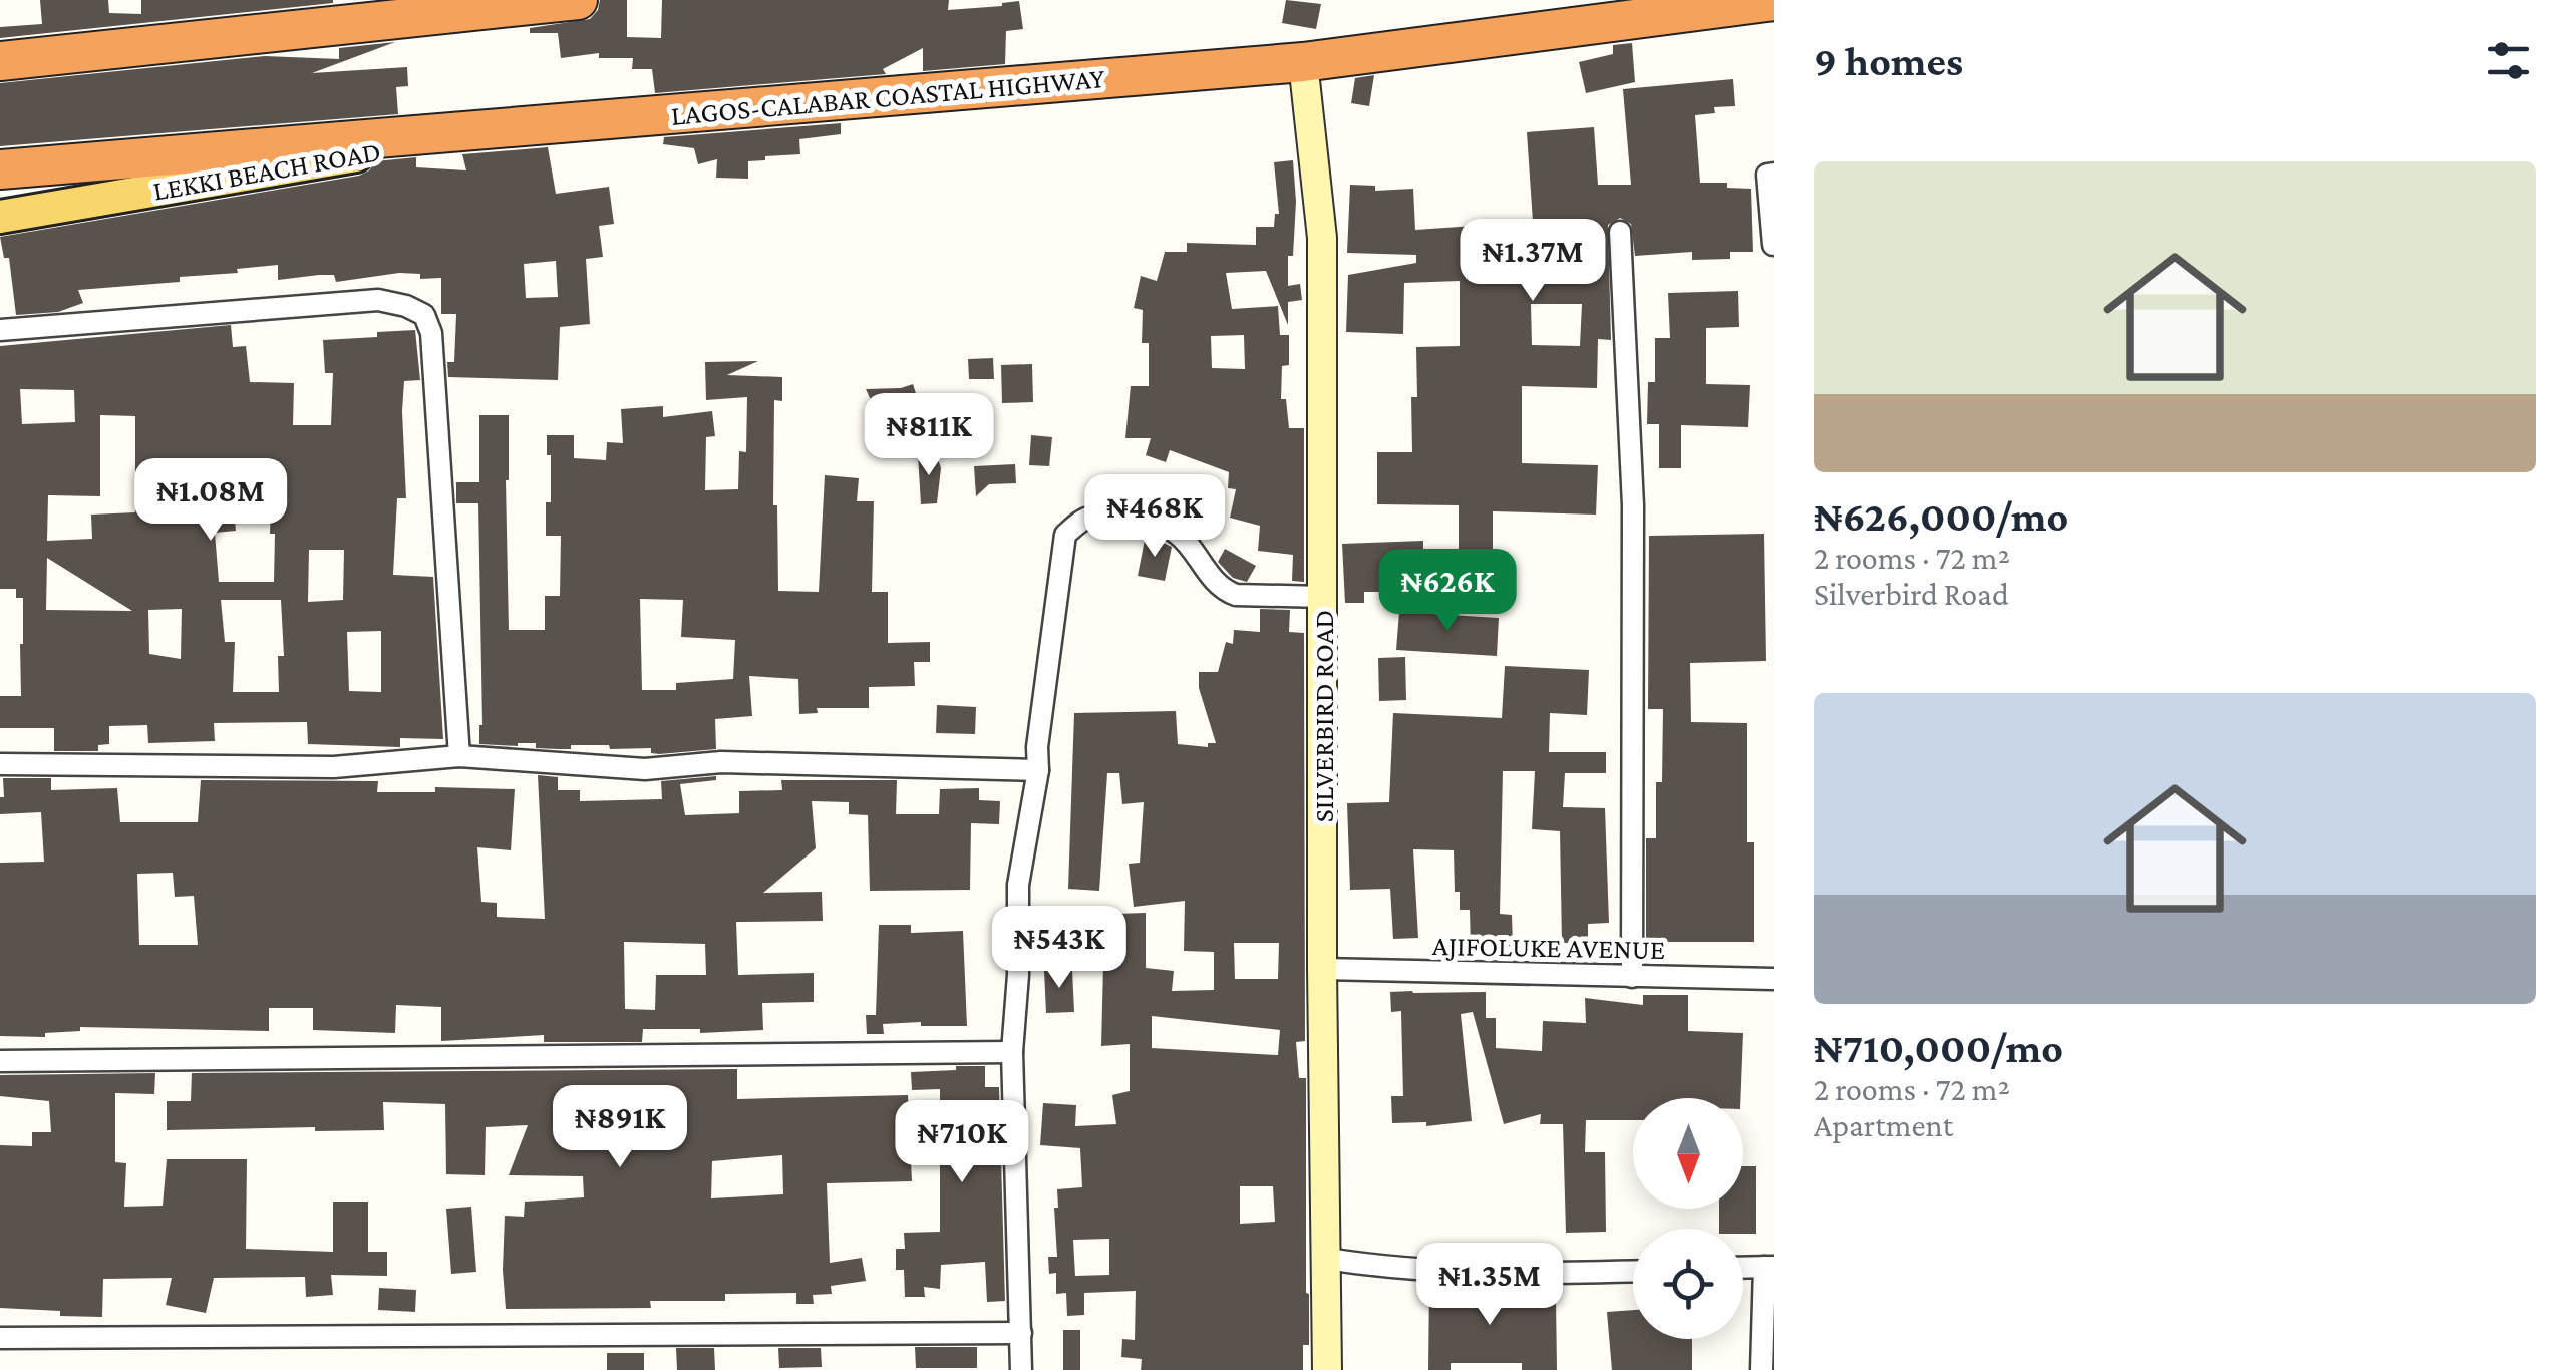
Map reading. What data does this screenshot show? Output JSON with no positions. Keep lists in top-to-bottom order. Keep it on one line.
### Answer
{"streets":{"highway":["LAGOS-CALABAR COASTAL HIGHWAY"],"main road":["LEKKI BEACH ROAD"],"street":["SILVERBIRD ROAD","AJIFOLUKE AVENUE"]},"crossings":[["LAGOS-CALABAR COASTAL HIGHWAY","LEKKI BEACH ROAD"],["LAGOS-CALABAR COASTAL HIGHWAY","SILVERBIRD ROAD"],["SILVERBIRD ROAD","AJIFOLUKE AVENUE"]],"north":"bottom","page":{"heading":"9 homes","list":[{"name":"₦626,000/mo","note":"2 rooms · 72 m² · Silverbird Road"},{"name":"₦710,000/mo","note":"2 rooms · 72 m² · Apartment"}],"price":["₦1.37M","₦811K","₦1.08M","₦468K","₦626K","₦543K","₦891K","₦710K","₦1.35M"]}}
